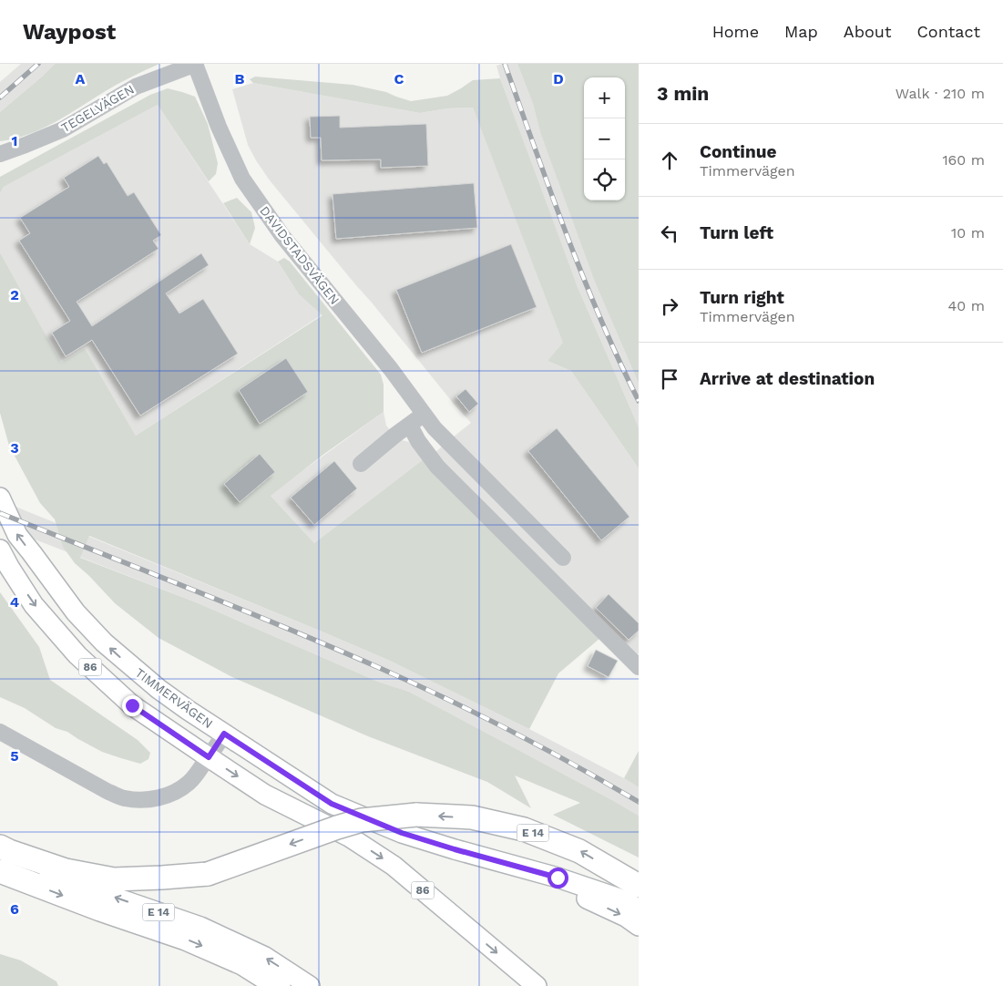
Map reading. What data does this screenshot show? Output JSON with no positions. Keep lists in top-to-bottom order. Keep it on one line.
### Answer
{"streets":{"highway":["E 14"],"main road":["86","TIMMERVÄGEN"],"street":["TEGELVÄGEN","DAVIDSTADSVÄGEN"]},"crossings":[["TEGELVÄGEN","DAVIDSTADSVÄGEN"],["TIMMERVÄGEN","E 14"]],"page":{"header":"Waypost","nav":["Home","Map","About","Contact"],"heading":["3 min","Walk · 210 m"],"map_buttons":["+","−"],"list":[["Continue","Timmervägen","160 m"],["Turn left","10 m"],["Turn right","Timmervägen","40 m"],"Arrive at destination"]},"grid":{"columns":["A","B","C","D"],"rows":["1","2","3","4","5","6"]}}
